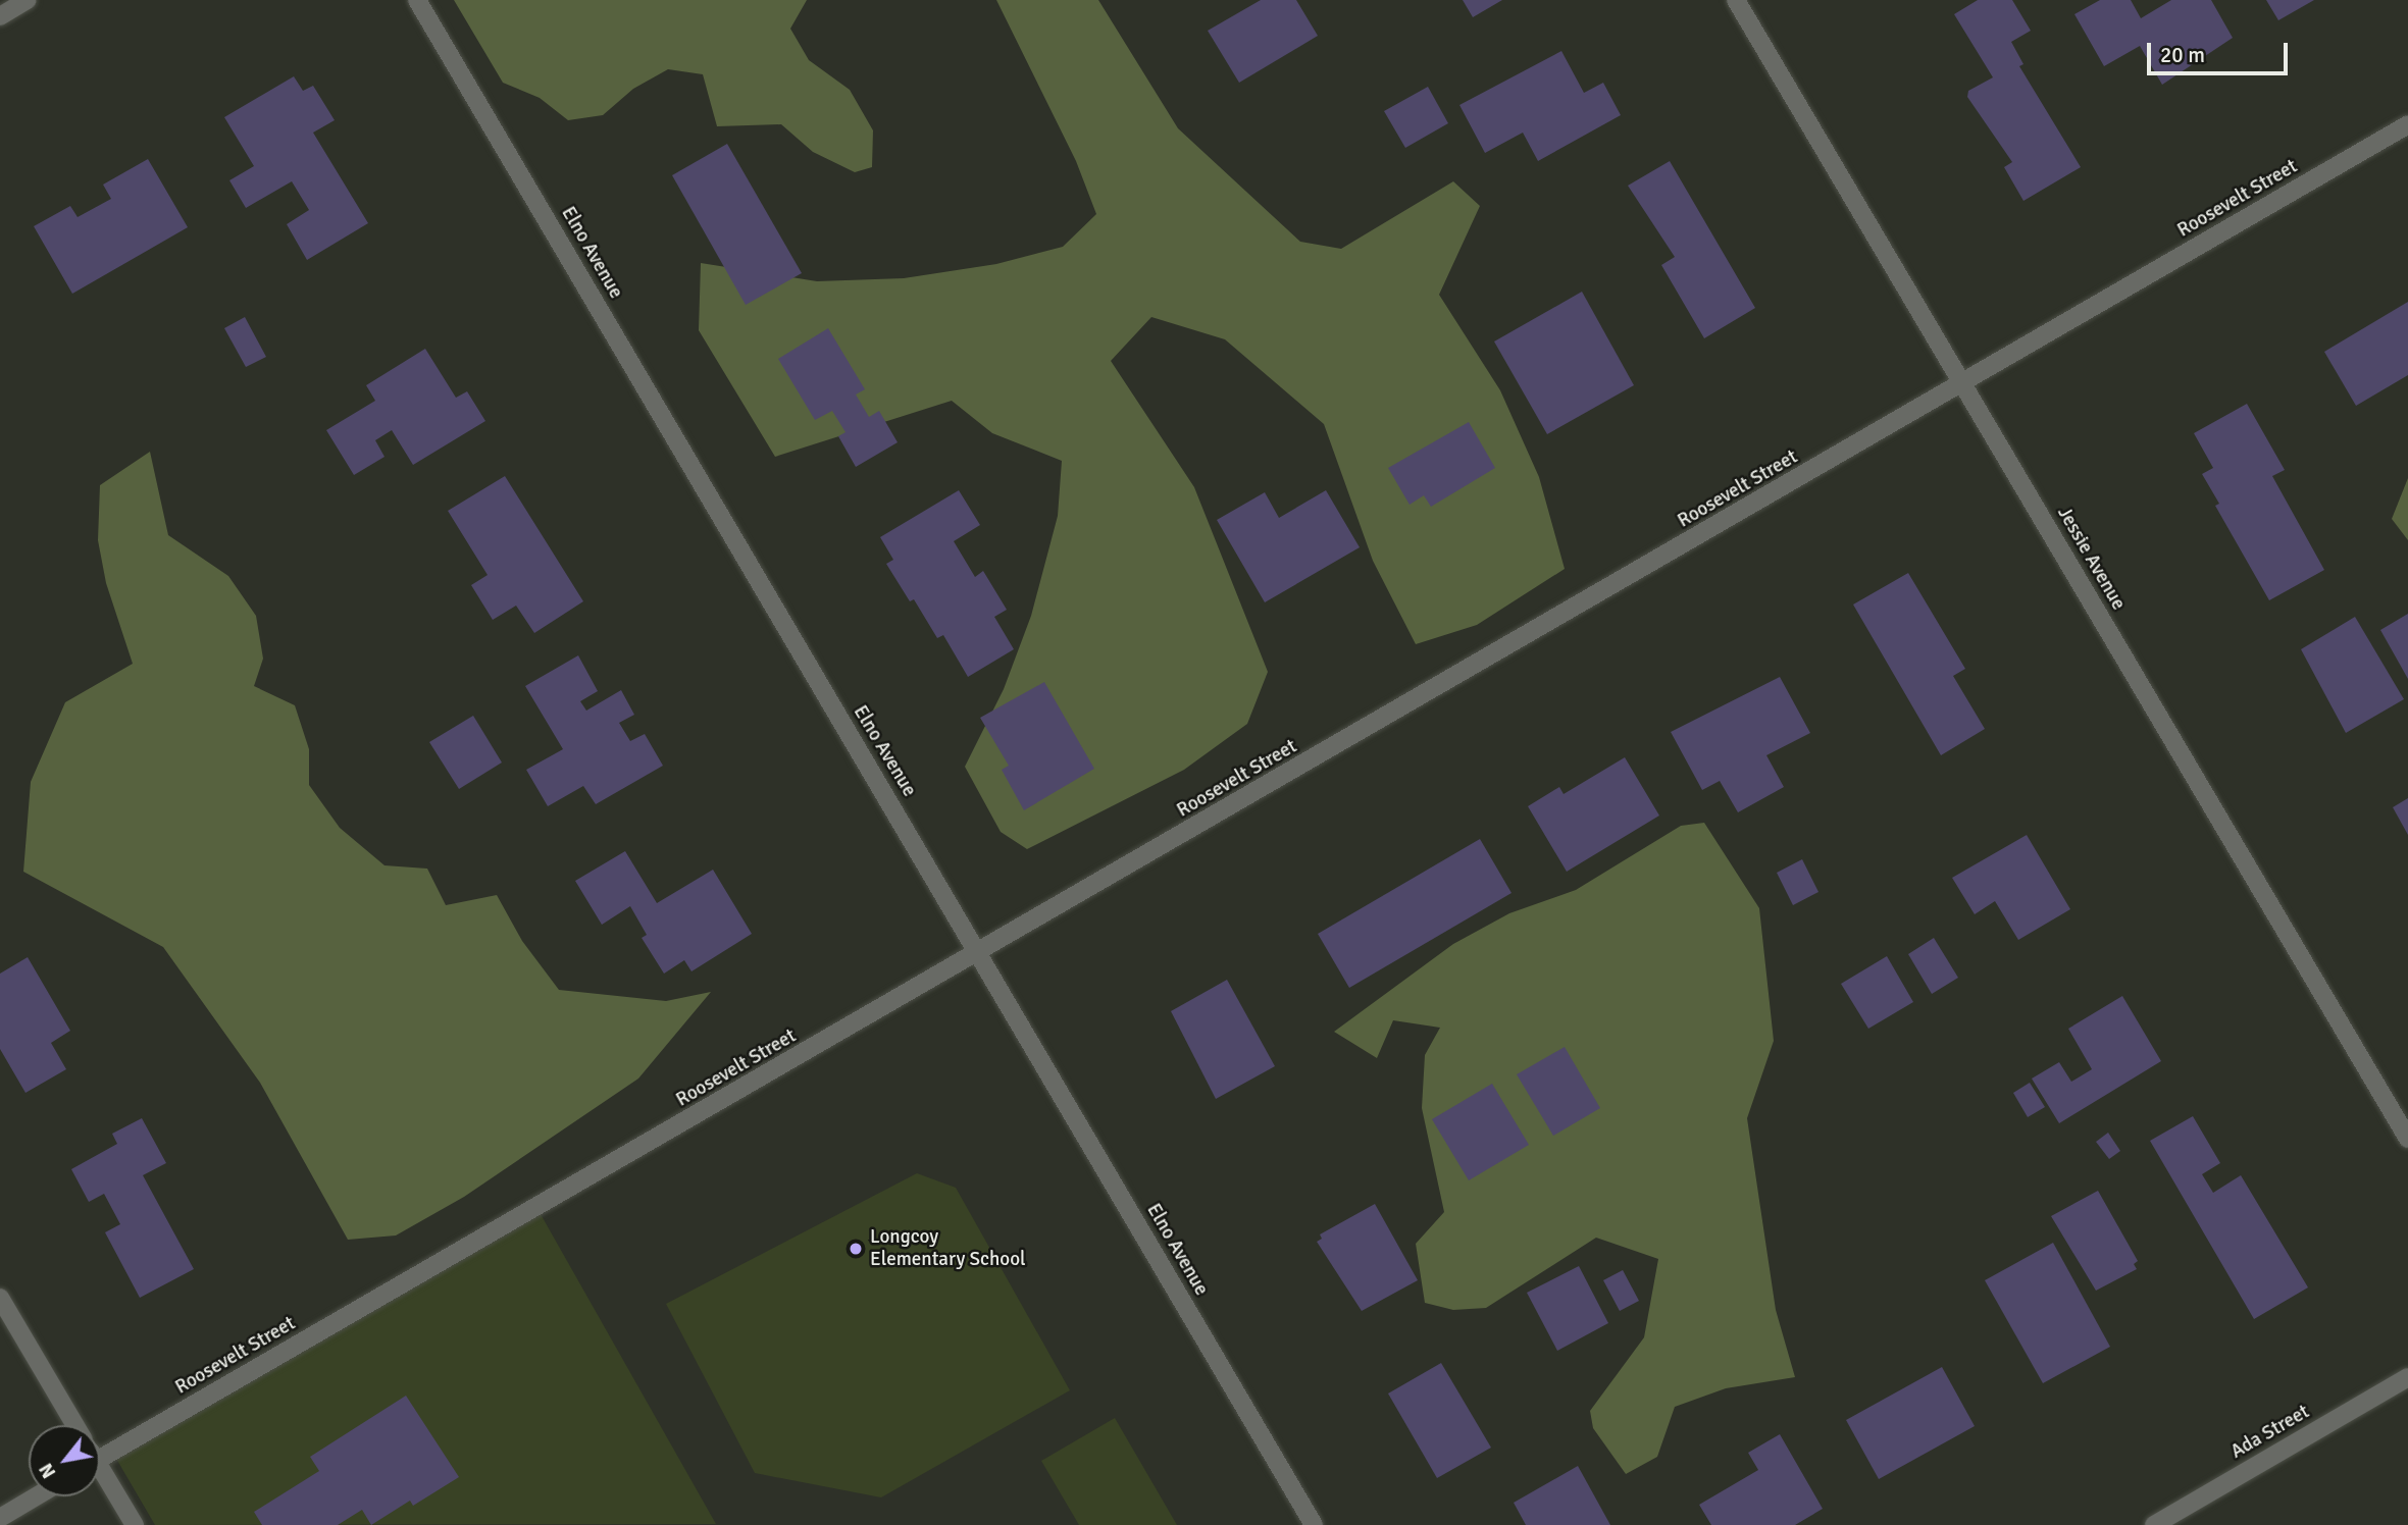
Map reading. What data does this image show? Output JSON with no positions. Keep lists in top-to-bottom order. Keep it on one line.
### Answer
{"streets":{"street":["Roosevelt Street","Elno Avenue","Jessie Avenue","Ada Street"]},"crossings":[["Roosevelt Street","Elno Avenue"],["Roosevelt Street","Jessie Avenue"]],"places":["Longcoy Elementary School"],"scale_bar":"20 m","north":"bottom left"}
